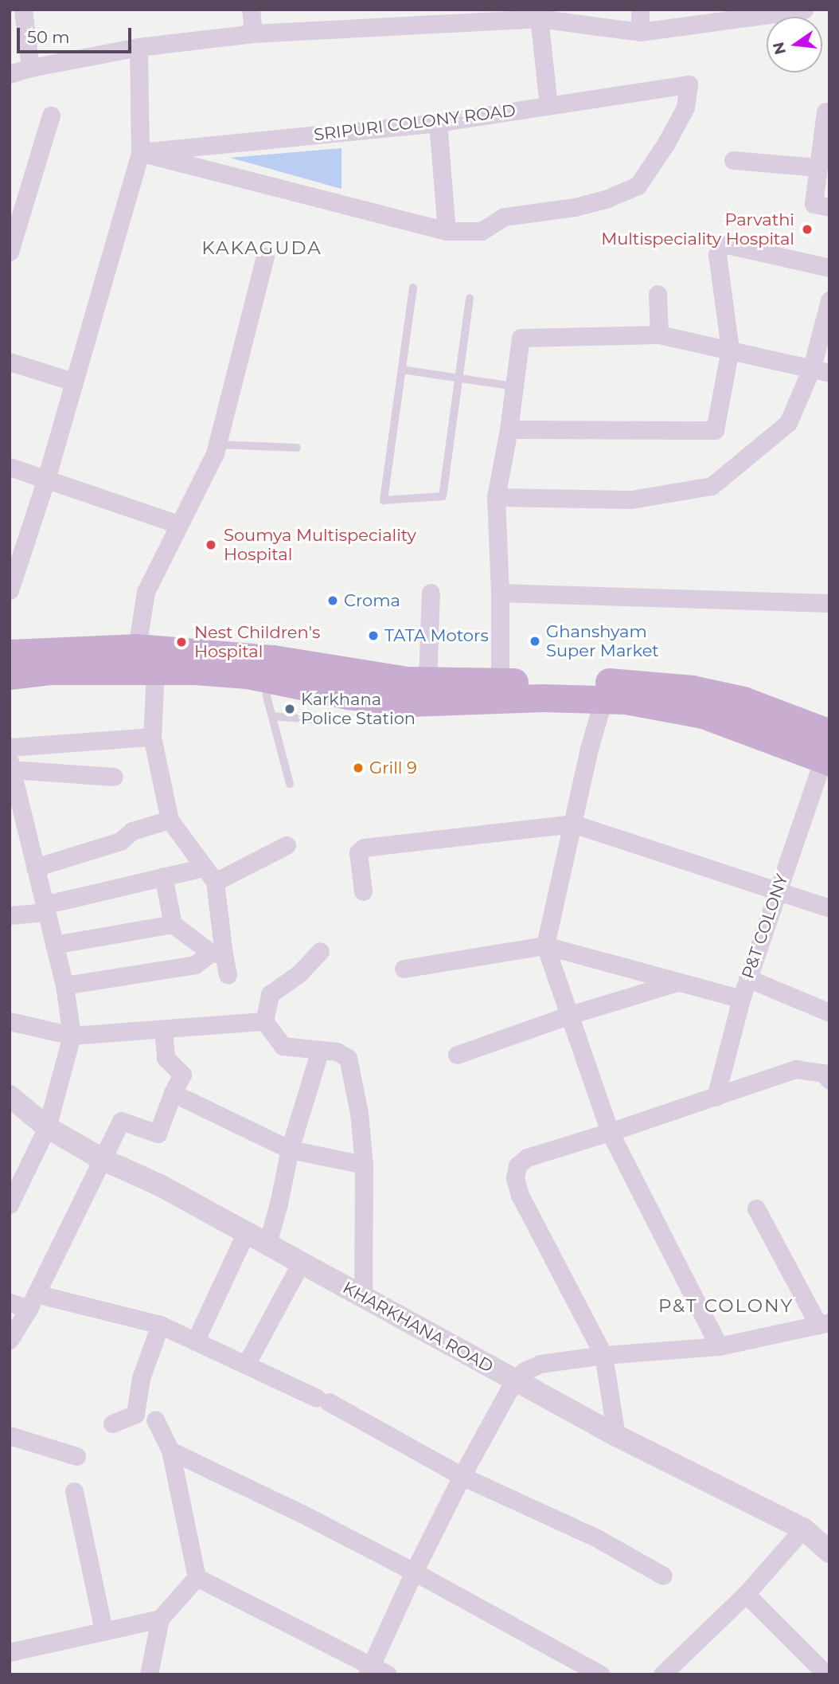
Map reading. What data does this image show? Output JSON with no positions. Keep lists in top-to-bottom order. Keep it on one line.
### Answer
{"streets":{"street":["SRIPURI COLONY ROAD","P&T COLONY","KHARKHANA ROAD"]},"districts":["KAKAGUDA","P&T COLONY"],"places":["Parvathi Multispeciality Hospital","Soumya Multispeciality Hospital","Croma","TATA Motors","Ghanshyam Super Market","Nest Children's Hospital","Karkhana Police Station","Grill 9"],"scale_bar":"50 m","north":"left"}
